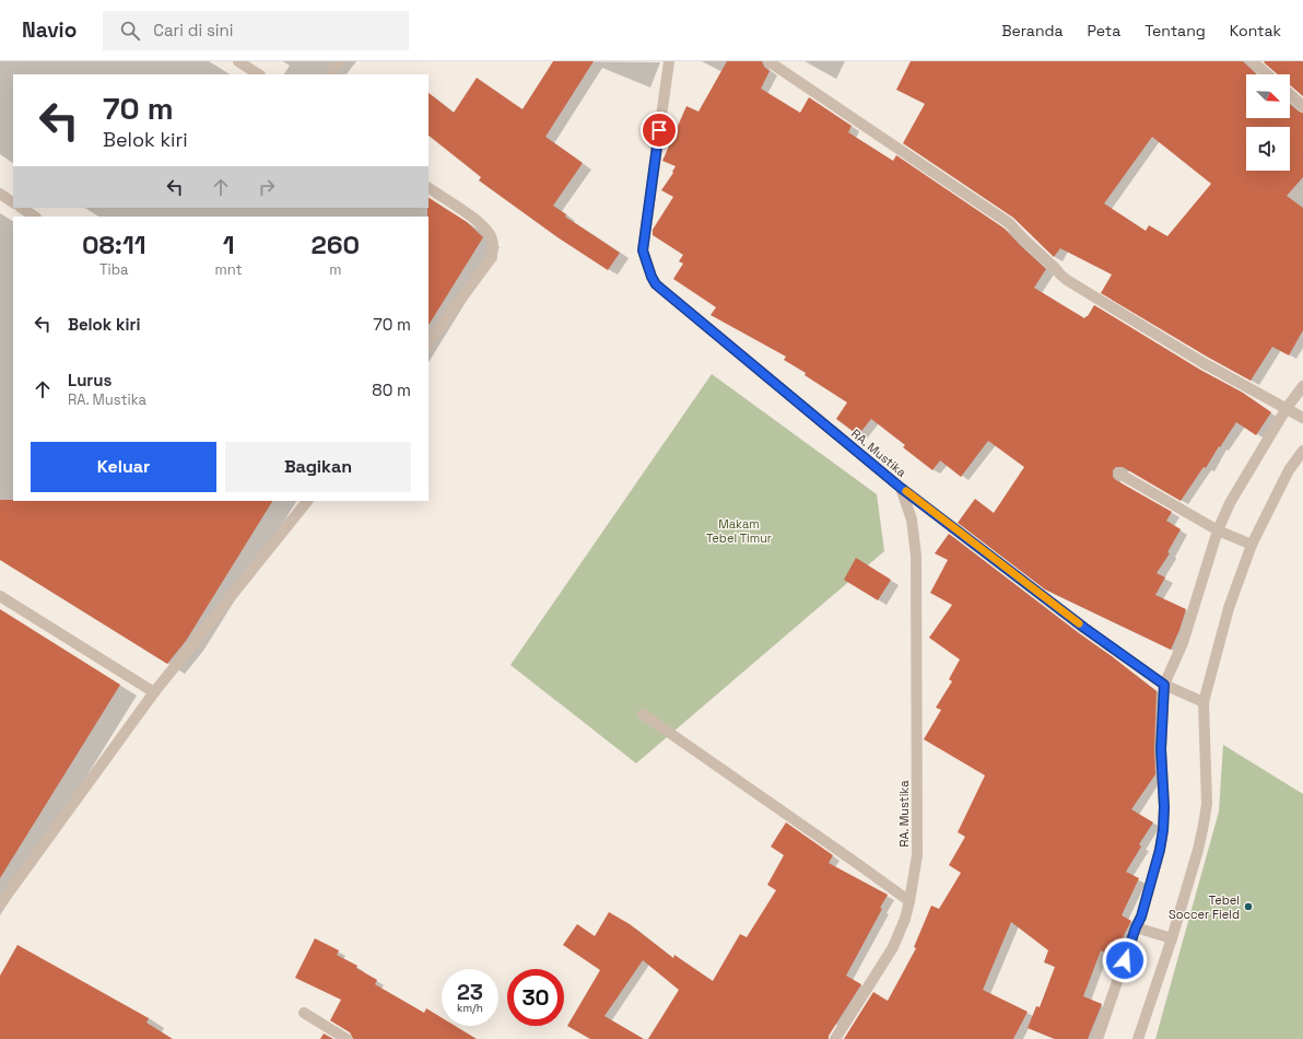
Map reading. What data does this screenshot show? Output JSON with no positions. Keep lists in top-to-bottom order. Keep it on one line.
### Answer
{"streets":{"street":["RA. Mustika"]},"parks":["Makam Tebel Timur"],"places":["Tebel Soccer Field"],"north":"bottom right","page":{"header":"Navio","search":"Cari di sini","nav":["Beranda","Peta","Tentang","Kontak"],"turn":["70 m","Belok kiri"],"eta":["08:11","Tiba","1","mnt","260","m"],"list":[{"name":"Belok kiri","value":"70 m"},{"name":"Lurus","note":"RA. Mustika","value":"80 m"}],"buttons":["Keluar","Bagikan"],"speed":"23 km/h","limit":"30"}}
